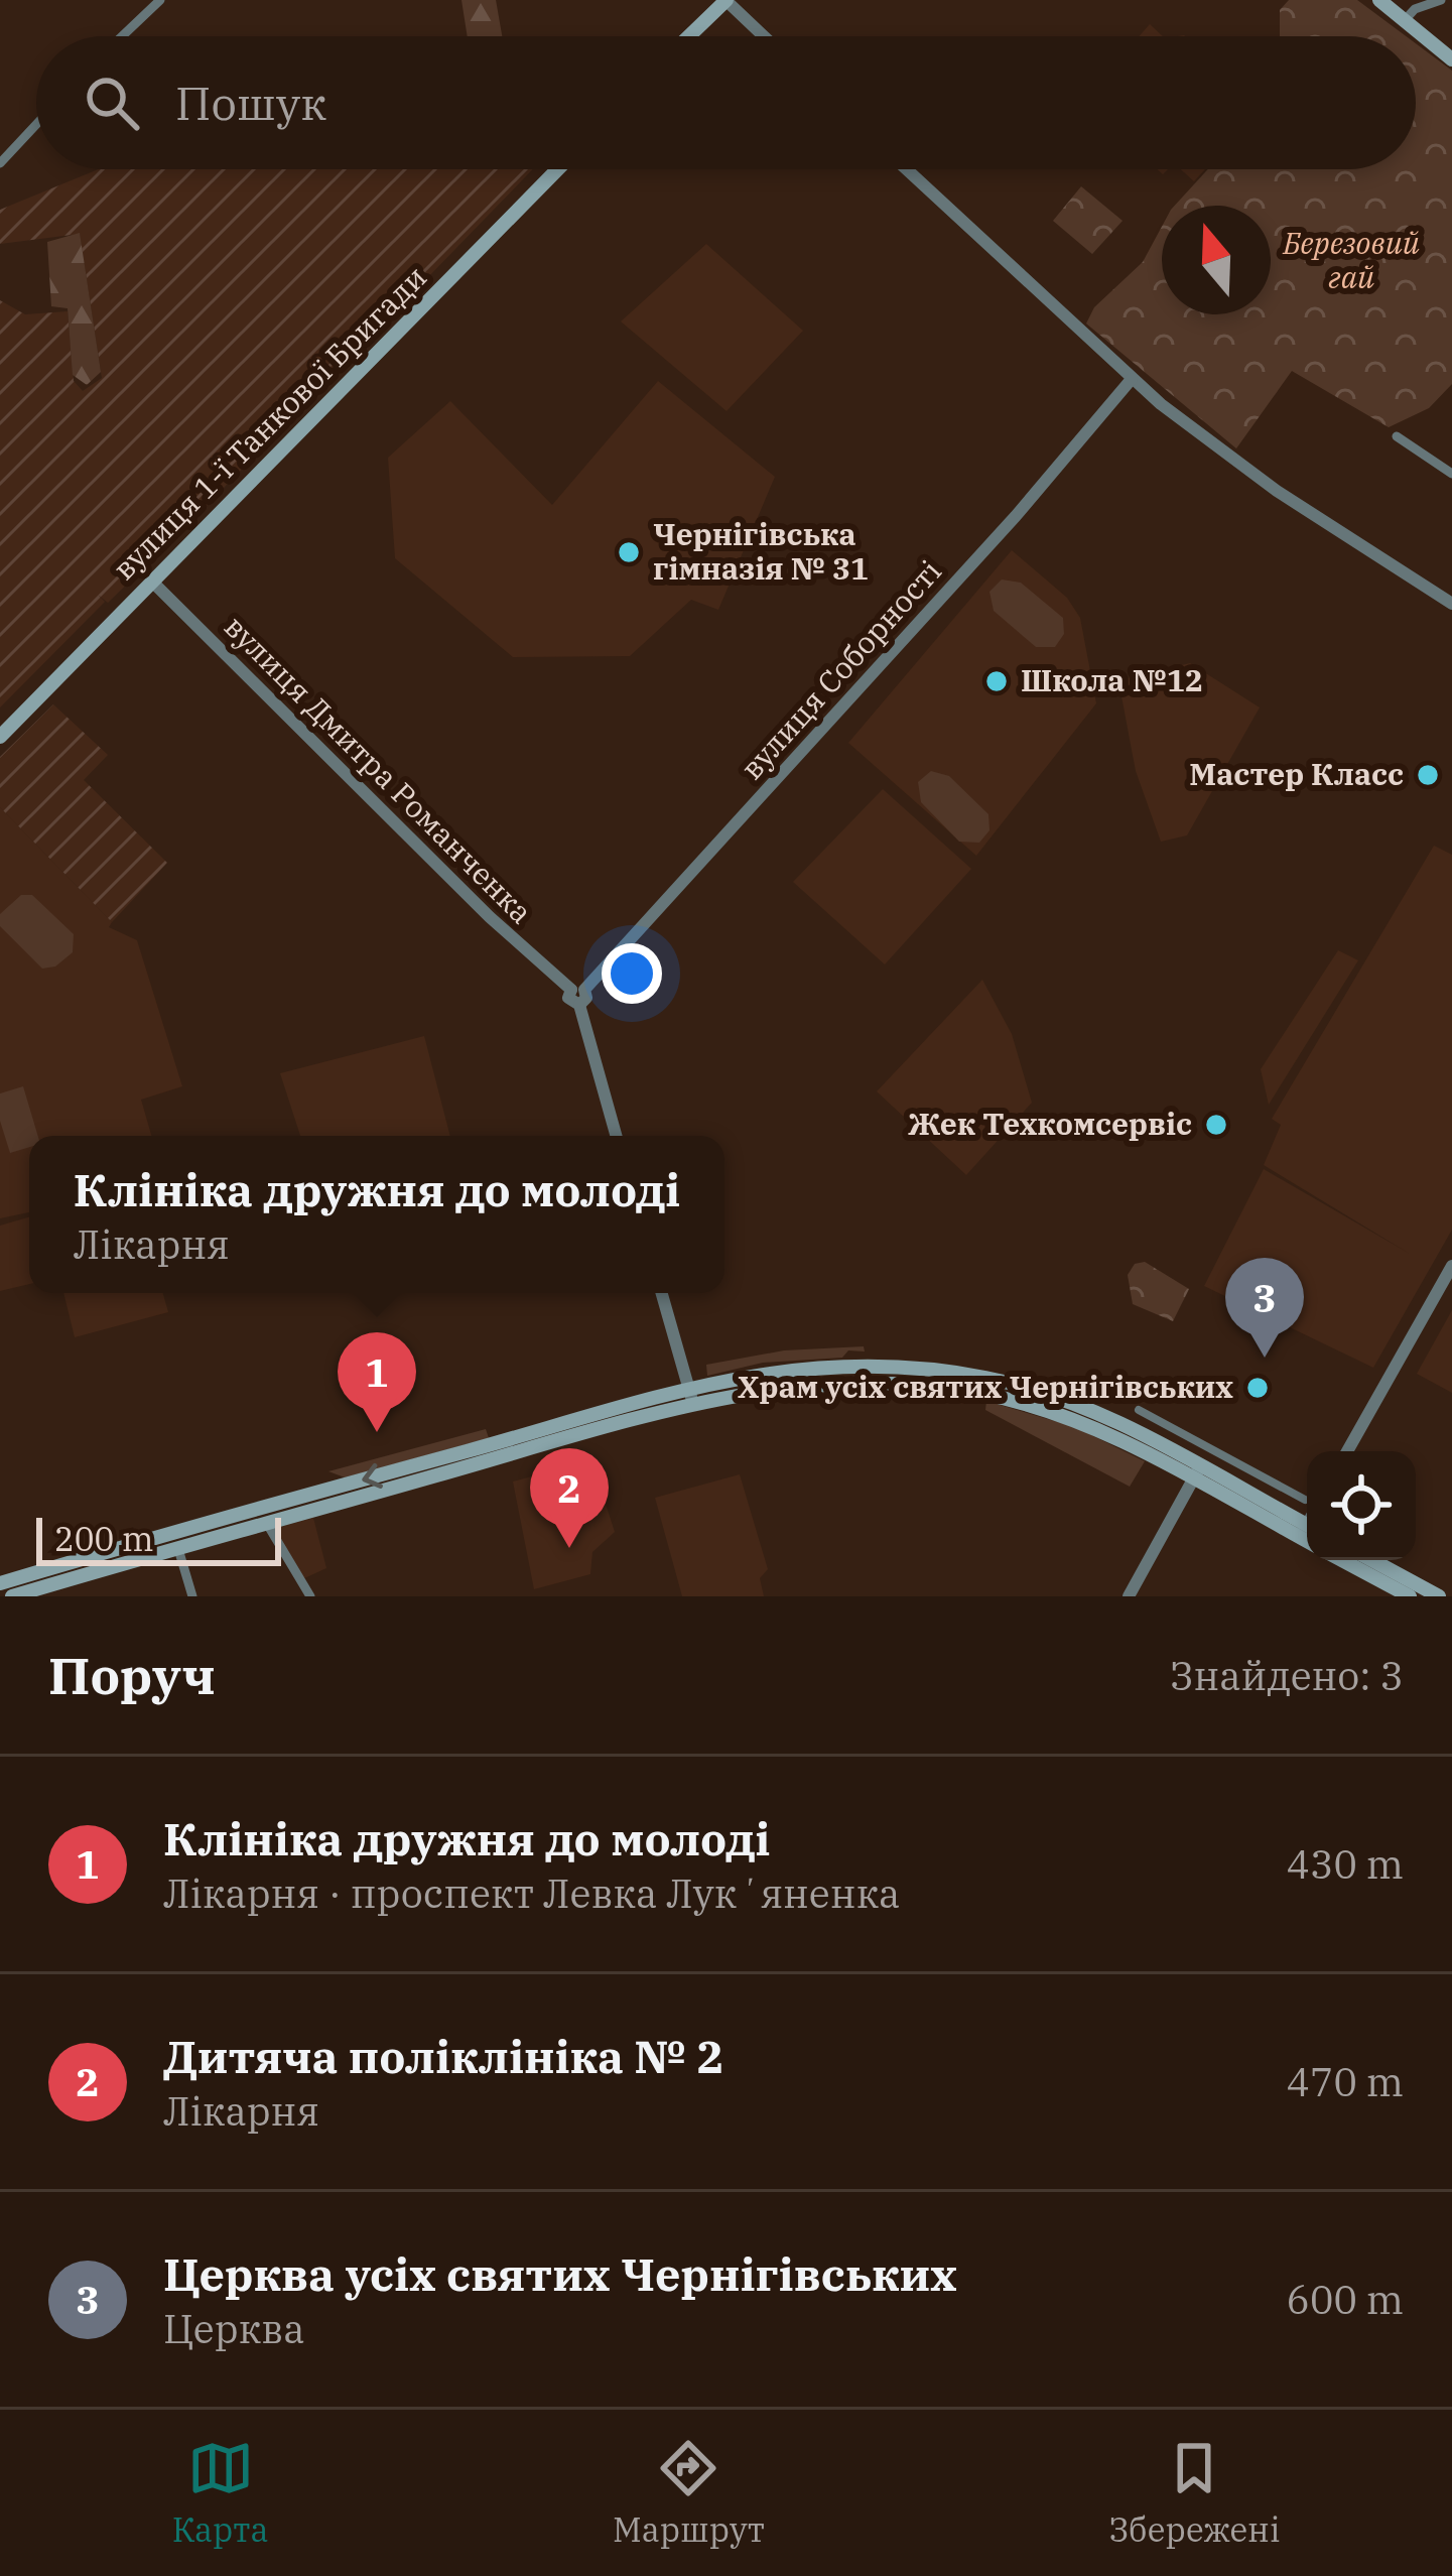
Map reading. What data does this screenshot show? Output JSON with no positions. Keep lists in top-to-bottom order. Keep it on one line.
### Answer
{"streets":{"main road":["вулиця 1-ї Танкової Бригади"],"street":["вулиця Соборності","вулиця Дмитра Романченка"]},"crossings":[["вулиця 1-ї Танкової Бригади","вулиця Дмитра Романченка"],["вулиця Соборності","вулиця Дмитра Романченка"]],"parks":["Березовий гай"],"places":["Чернігівська гімназія № 31","Школа №12","Мастер Класс","Жек Техкомсервіс","Храм усіх святих Чернігівських"],"scale_bar":"200 m","north":"top","page":{"search":"Пошук","popup":["Клініка дружня до молоді","Лікарня"],"pins":["3","1","2"],"scale":"200 m","heading":["Поруч","Знайдено: 3"],"list":[{"mark":"1","name":"Клініка дружня до молоді","note":"Лікарня · проспект Левка Лукʼяненка","value":"430 m"},{"mark":"2","name":"Дитяча поліклініка № 2","note":"Лікарня","value":"470 m"},{"mark":"3","name":"Церква усіх святих Чернігівських","note":"Церква","value":"600 m"}],"nav":["Карта","Маршрут","Збережені"]}}
